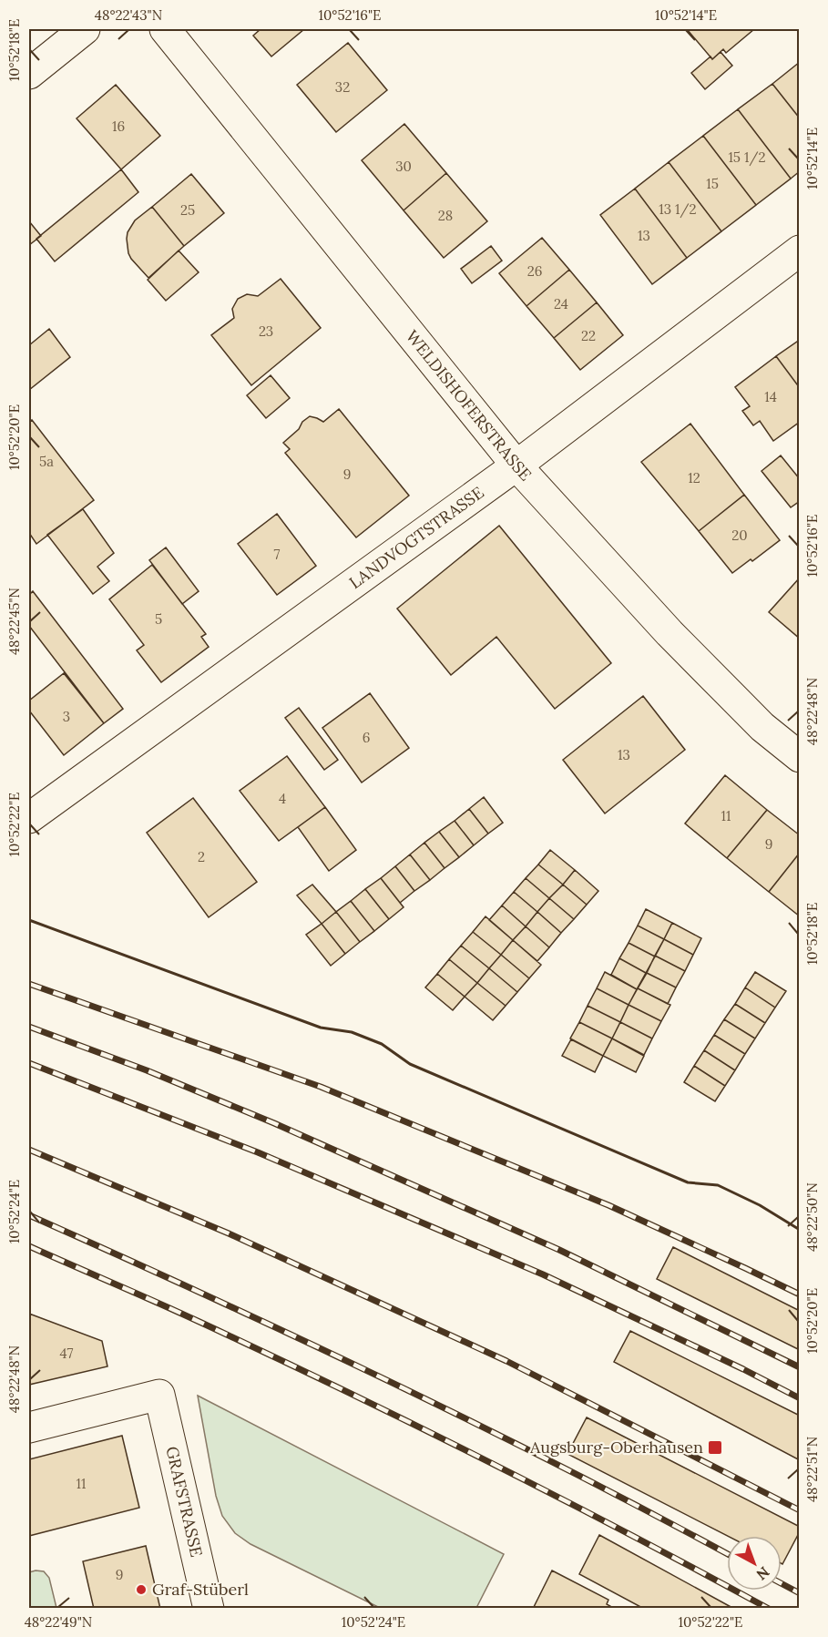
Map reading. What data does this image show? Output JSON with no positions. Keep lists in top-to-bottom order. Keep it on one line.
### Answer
{"streets":{"street":["WELDISHOFERSTRASSE","LANDVOGTSTRASSE","GRAFSTRASSE"]},"crossings":[["WELDISHOFERSTRASSE","LANDVOGTSTRASSE"]],"places":{"transit":["Augsburg-Oberhausen"],"other":["Graf-Stüberl"]},"house_numbers":["32","16","15 1/2","30","15","13 1/2","25","28","13","26","24","23","22","14","5a","9","12","20","7","5","3","6","13","4","11","9","2","47","11","9"],"north":"bottom right","coordinates":["48°22'43\"N","10°52'16\"E","10°52'14\"E","10°52'18\"E","10°52'20\"E","48°22'45\"N","48°22'48\"N","10°52'22\"E","10°52'24\"E","48°22'50\"N","48°22'51\"N","48°22'49\"N"]}
